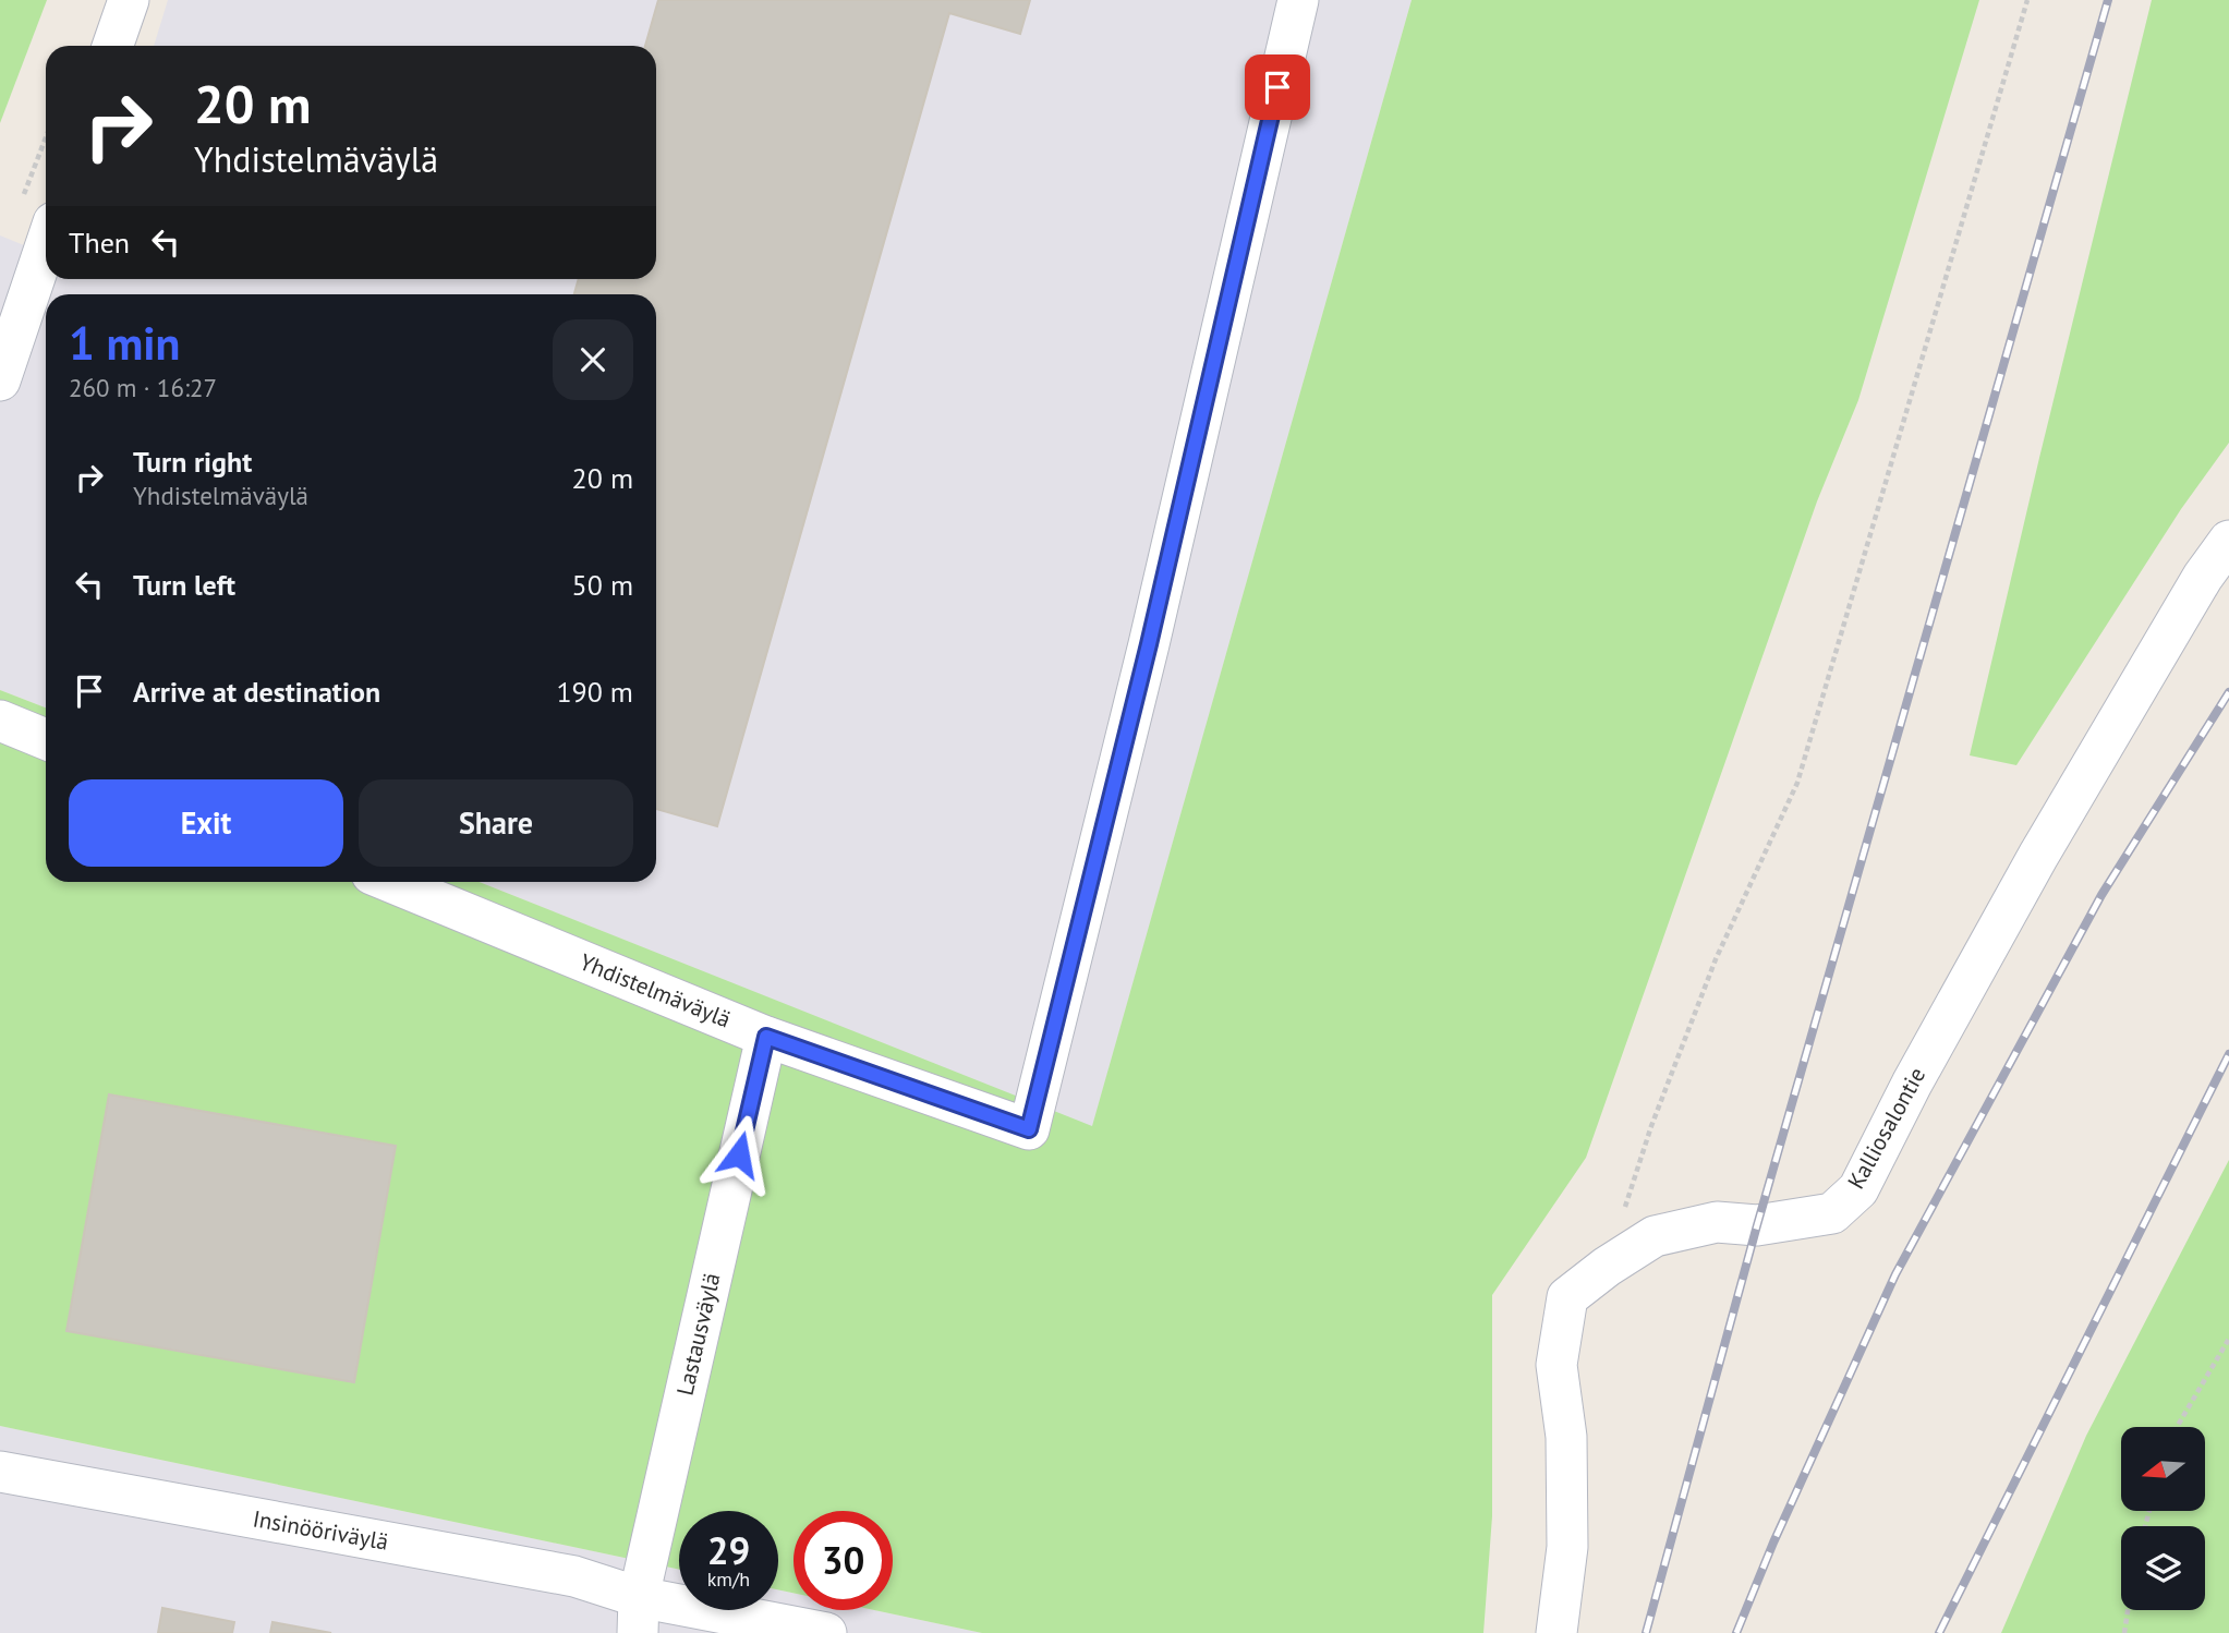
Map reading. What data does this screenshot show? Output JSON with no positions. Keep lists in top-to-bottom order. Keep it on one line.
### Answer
{"streets":{"street":["Yhdistelmäväylä","Kalliosalontie","Lastausväylä","Insinööriväylä"]},"crossings":[["Yhdistelmäväylä","Lastausväylä"],["Lastausväylä","Insinööriväylä"]],"north":"left","page":{"turn":["20 m","Yhdistelmäväylä"],"then":"Then","heading":["1 min","260 m · 16:27"],"list":[{"name":"Turn right","note":"Yhdistelmäväylä","value":"20 m"},{"name":"Turn left","value":"50 m"},{"name":"Arrive at destination","value":"190 m"}],"buttons":["Exit","Share"],"speed":"29 km/h","limit":"30"}}
